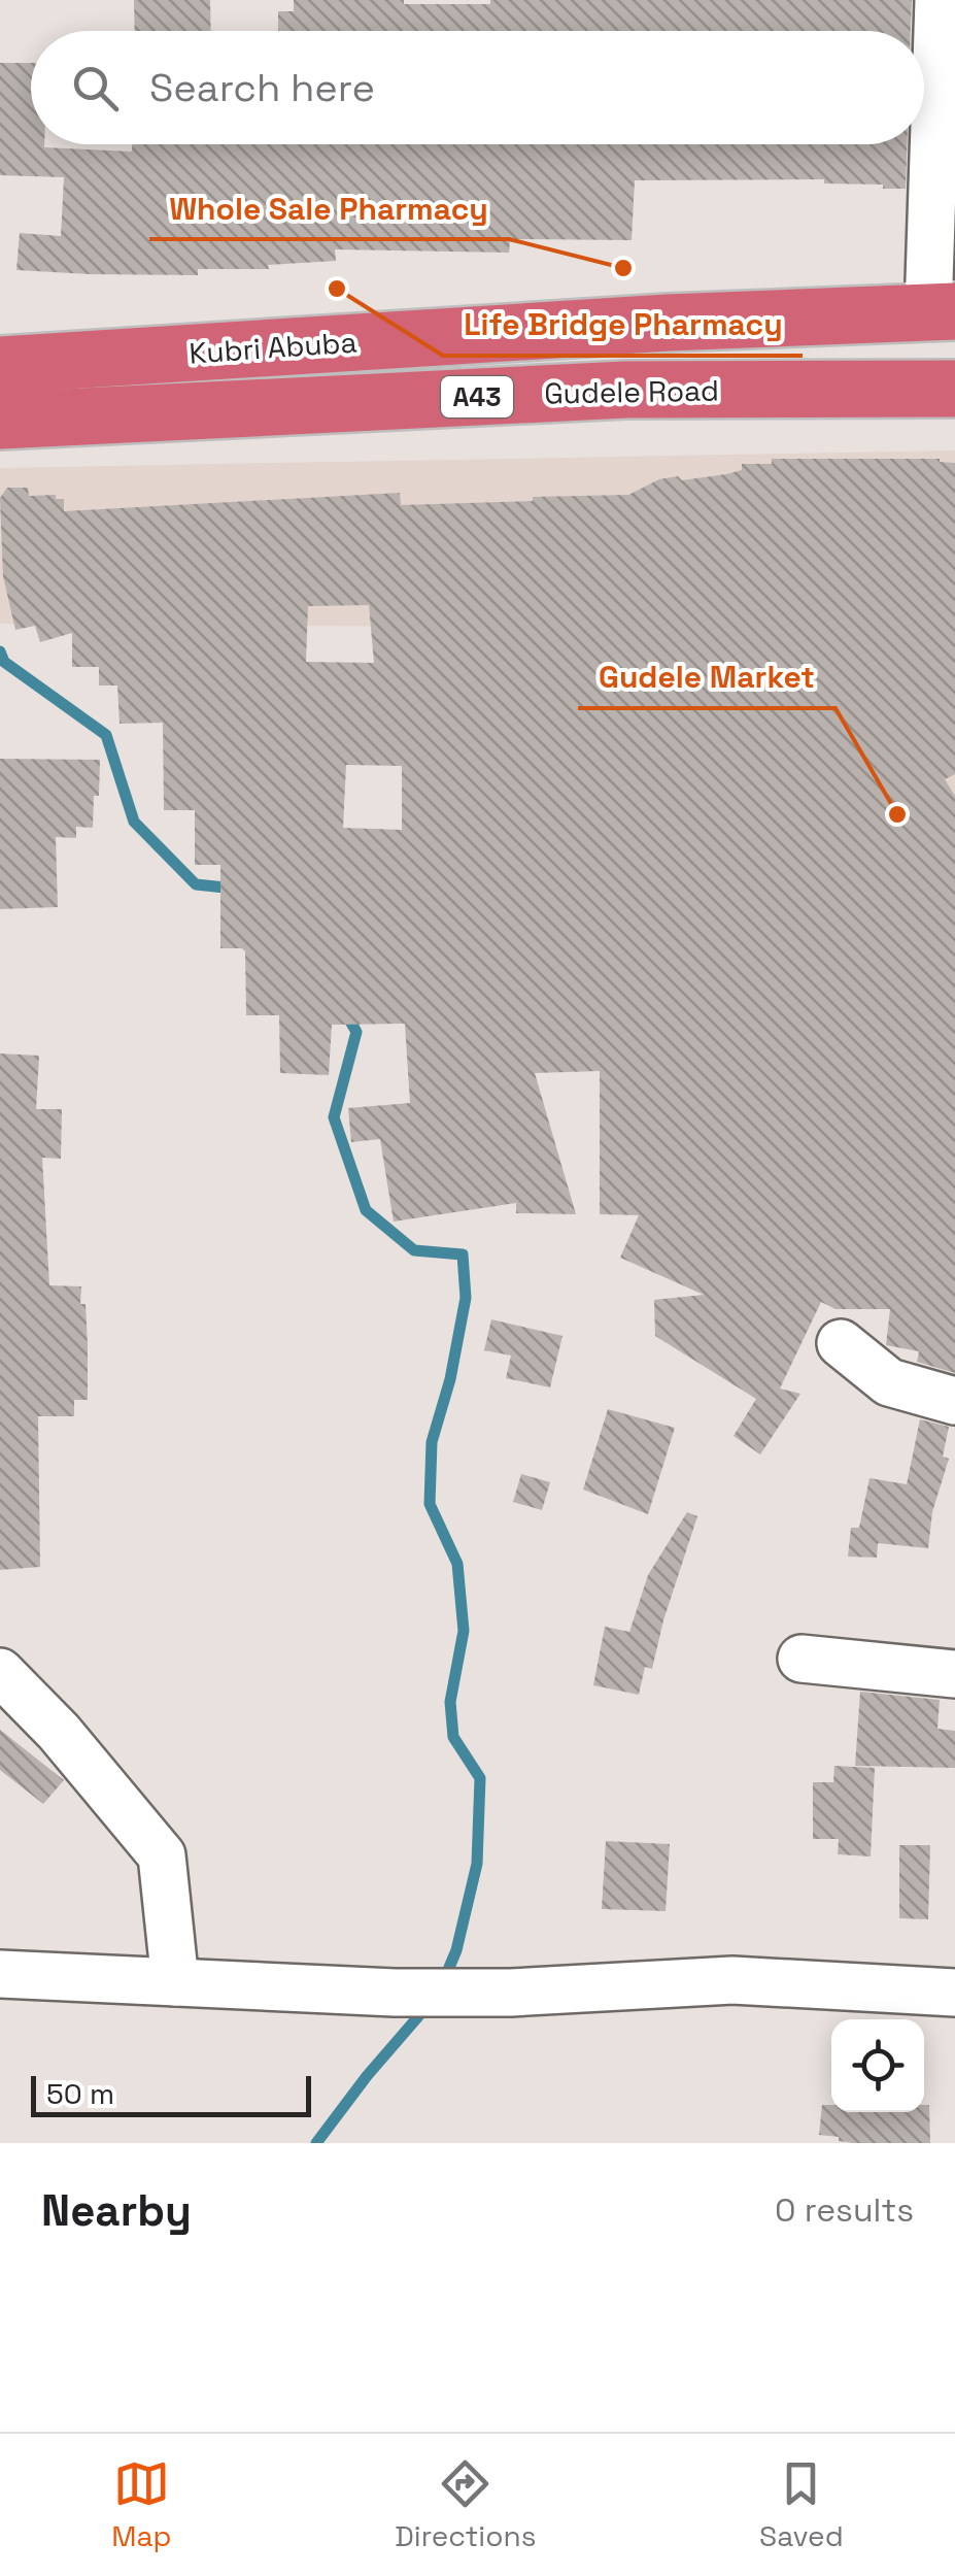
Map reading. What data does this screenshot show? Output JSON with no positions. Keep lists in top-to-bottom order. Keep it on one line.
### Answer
{"streets":{"highway":["Kubri Abuba","Gudele Road","A43"]},"places":["Whole Sale Pharmacy","Life Bridge Pharmacy","Gudele Market"],"scale_bar":"50 m","page":{"search":"Search here","scale":"50 m","heading":["Nearby","0 results"],"nav":["Map","Directions","Saved"]}}
